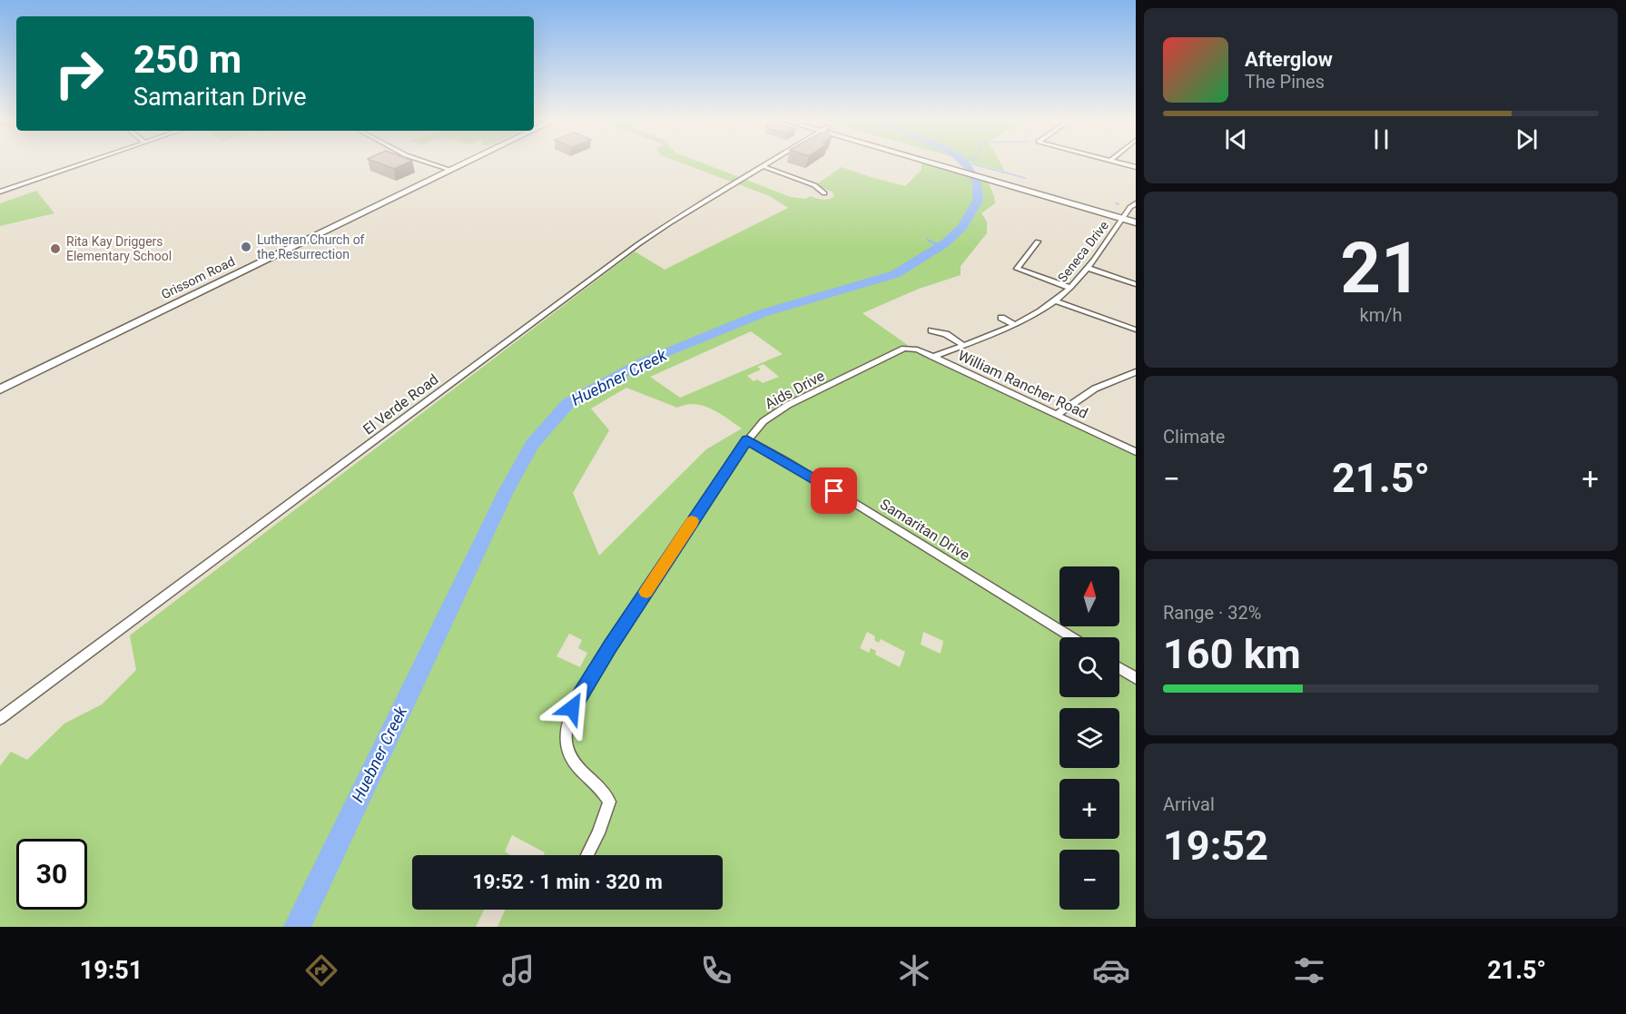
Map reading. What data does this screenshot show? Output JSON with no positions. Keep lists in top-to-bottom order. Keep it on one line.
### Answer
{"streets":{"main road":["Grissom Road"],"street":["Seneca Drive","William Rancher Road","Aids Drive","El Verde Road","Samaritan Drive"]},"crossings":[["Seneca Drive","William Rancher Road"],["William Rancher Road","Aids Drive"],["Aids Drive","Samaritan Drive"]],"water":["Huebner Creek"],"places":["Lutheran Church of the Resurrection","Rita Kay Driggers Elementary School"],"north":"top","page":{"turn":["250 m","Samaritan Drive"],"song":["Afterglow","The Pines"],"tile":[["21","km/h"],"Climate",["Range · 32%","160 km"],["Arrival","19:52"]],"heat":["−","21.5°","+"],"map_buttons":["+","−"],"limit":"30","trip":"19:52 · 1 min · 320 m","tabs":["19:51","21.5°"]}}
